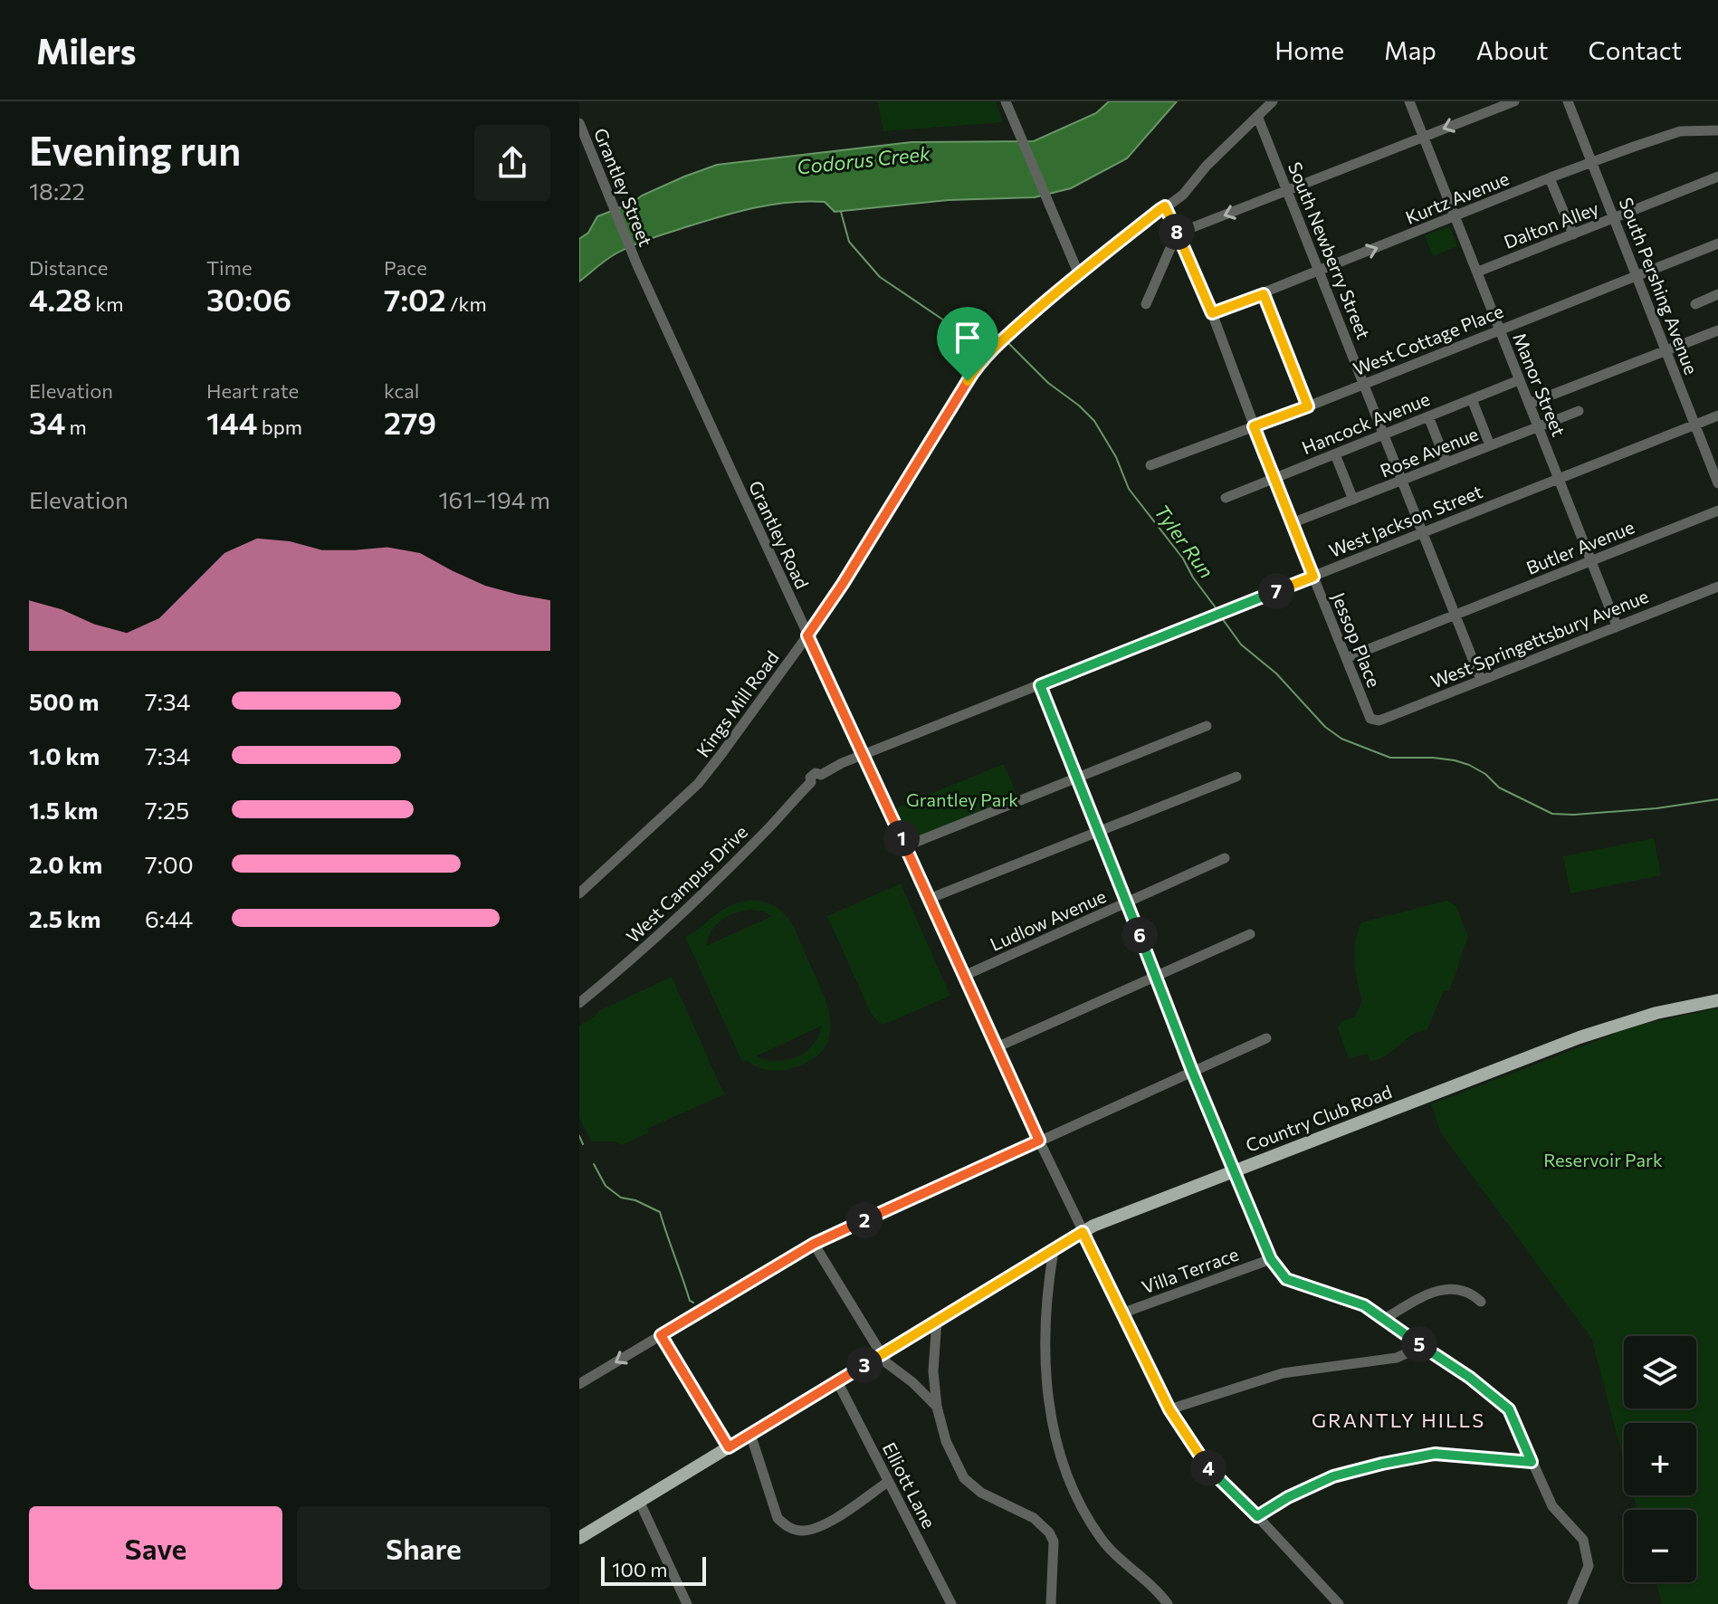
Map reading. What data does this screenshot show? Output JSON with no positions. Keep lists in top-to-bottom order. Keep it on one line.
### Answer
{"streets":{"main road":["Country Club Road"],"street":["Grantley Street","Kurtz Avenue","Dalton Alley","South Newberry Street","South Pershing Avenue","West Cottage Place","Manor Street","Hancock Avenue","Rose Avenue","West Jackson Street","Grantley Road","Butler Avenue","West Springettsbury Avenue","Jessop Place","Kings Mill Road","West Campus Drive","Ludlow Avenue","Villa Terrace","Elliott Lane"]},"crossings":[["Grantley Street","Grantley Road"],["Kurtz Avenue","South Newberry Street"],["Kurtz Avenue","South Pershing Avenue"],["Kurtz Avenue","Manor Street"],["Kurtz Avenue","Jessop Place"],["Dalton Alley","South Pershing Avenue"],["Dalton Alley","Manor Street"],["South Newberry Street","West Cottage Place"],["South Newberry Street","Hancock Avenue"],["South Newberry Street","Rose Avenue"],["South Newberry Street","West Jackson Street"],["South Newberry Street","Butler Avenue"],["South Newberry Street","West Springettsbury Avenue"],["South Newberry Street","Kings Mill Road"],["South Pershing Avenue","West Cottage Place"],["South Pershing Avenue","West Jackson Street"],["West Cottage Place","Manor Street"],["West Cottage Place","Jessop Place"],["Manor Street","Hancock Avenue"],["Manor Street","Rose Avenue"],["Manor Street","West Jackson Street"],["Manor Street","Butler Avenue"],["Manor Street","West Springettsbury Avenue"],["Hancock Avenue","Jessop Place"],["Rose Avenue","Jessop Place"],["West Jackson Street","Grantley Road"],["West Jackson Street","Jessop Place"],["West Jackson Street","West Campus Drive"],["Grantley Road","Kings Mill Road"],["Grantley Road","West Campus Drive"],["Grantley Road","Ludlow Avenue"],["Grantley Road","Country Club Road"],["Grantley Road","Villa Terrace"],["Butler Avenue","Jessop Place"],["West Springettsbury Avenue","Jessop Place"],["Jessop Place","Kings Mill Road"],["Country Club Road","Elliott Lane"]],"districts":["GRANTLY HILLS"],"water":["Codorus Creek","Tyler Run"],"parks":["Grantley Park","Reservoir Park"],"scale_bar":"100 m","page":{"header":"Milers","nav":["Home","Map","About","Contact"],"heading":["Evening run","18:22"],"pins":["8","7","1","6","2","5","3","4"],"stats":[["Distance","4.28 km"],["Time","30:06"],["Pace","7:02 /km"],["Elevation","34 m"],["Heart rate","144 bpm"],["kcal","279"]],"chart":["Elevation","161–194 m"],"list":[{"name":"500 m","note":"7:34"},{"name":"1.0 km","note":"7:34"},{"name":"1.5 km","note":"7:25"},{"name":"2.0 km","note":"7:00"},{"name":"2.5 km","note":"6:44"}],"map_buttons":["+","−"],"buttons":["Save","Share"],"scale":"100 m"}}
